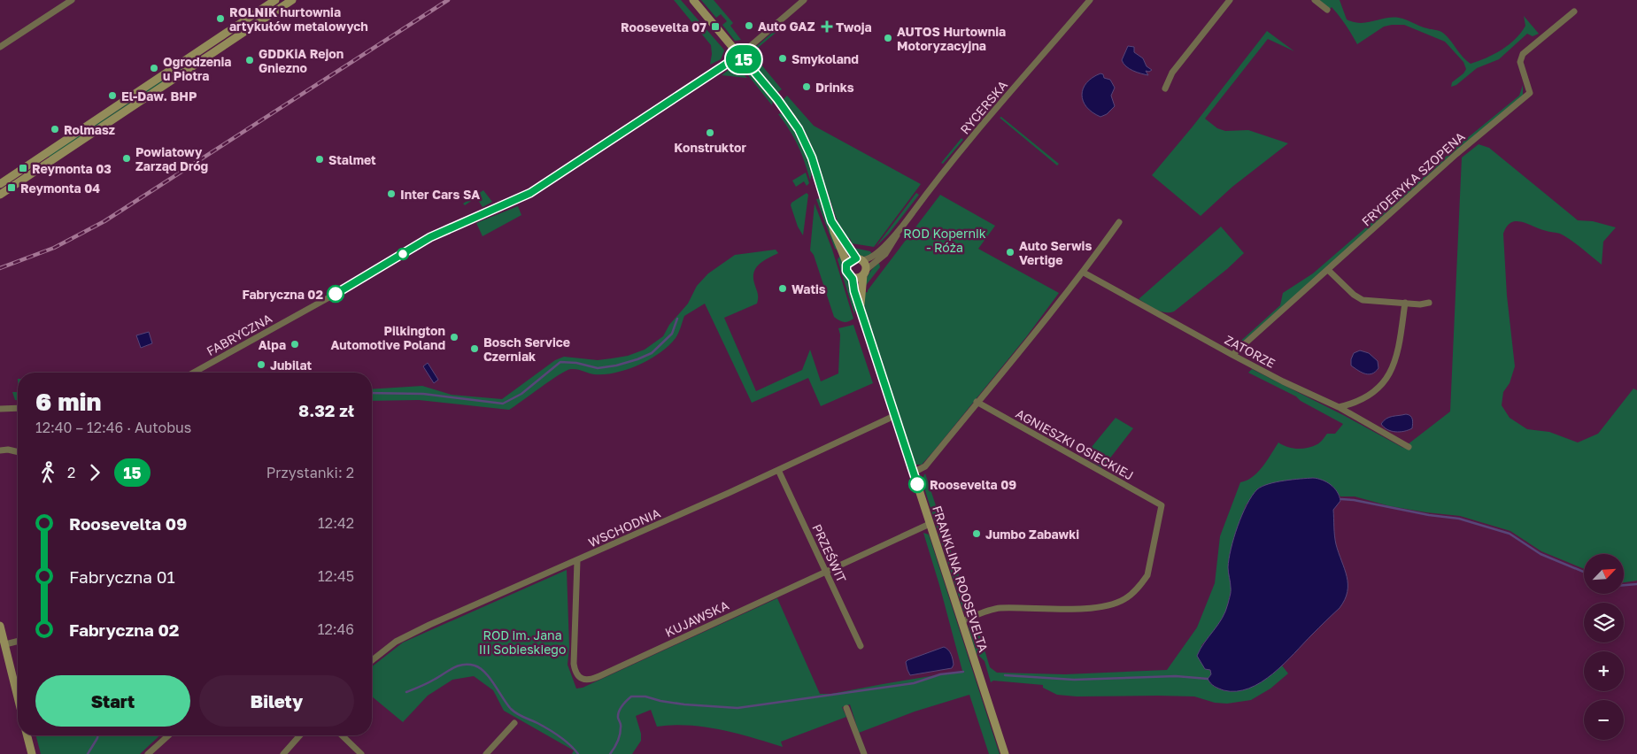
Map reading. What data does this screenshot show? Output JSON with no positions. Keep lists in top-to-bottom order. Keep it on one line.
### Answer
{"streets":{"street":["RYCERSKA","FRYDERYKA SZOPENA","FABRYCZNA","ZATORZE","AGNIESZKI OSIECKIEJ","WSCHODNIA","PRZEŚWIT","FRANKLINA ROOSEVELTA","KUJAWSKA"]},"crossings":[["RYCERSKA","FRANKLINA ROOSEVELTA"],["FRYDERYKA SZOPENA","ZATORZE"],["AGNIESZKI OSIECKIEJ","FRANKLINA ROOSEVELTA"],["WSCHODNIA","PRZEŚWIT"],["WSCHODNIA","FRANKLINA ROOSEVELTA"],["WSCHODNIA","KUJAWSKA"],["PRZEŚWIT","KUJAWSKA"],["FRANKLINA ROOSEVELTA","KUJAWSKA"]],"parks":["ROD Kopernik - Róża","ROD im. Jana III Sobieskiego"],"places":{"other":["ROLNIK hurtownia artykułów metalowych","Auto GAZ","AUTOS Hurtownia Motoryzacyjna","Smykoland","GDDKiA Rejon Gniezno","Ogrodzenia u Piotra","Drinks","El-Daw. BHP","Rolmasz","Konstruktor","Powiatowy Zarząd Dróg","Stalmet","Inter Cars SA","Auto Serwis Vertige","Watis","Fabryczna 02","Pilkington Automotive Poland","Alpa","Bosch Service Czerniak","Jubilat","Roosevelta 09","Jumbo Zabawki"],"transit":["Roosevelta 07","Reymonta 03","Reymonta 04"],"health":["Twoja"]},"lines":["bus line 15"],"north":"top right","page":{"on_map":"15","heading":["6 min","12:40 – 12:46 · Autobus","8.32 zł"],"legs":["2","15","Przystanki: 2"],"list":[{"name":"Roosevelta 09","value":"12:42"},{"name":"Fabryczna 01","value":"12:45"},{"name":"Fabryczna 02","value":"12:46"}],"map_buttons":["+","−"],"buttons":["Start","Bilety"]}}
